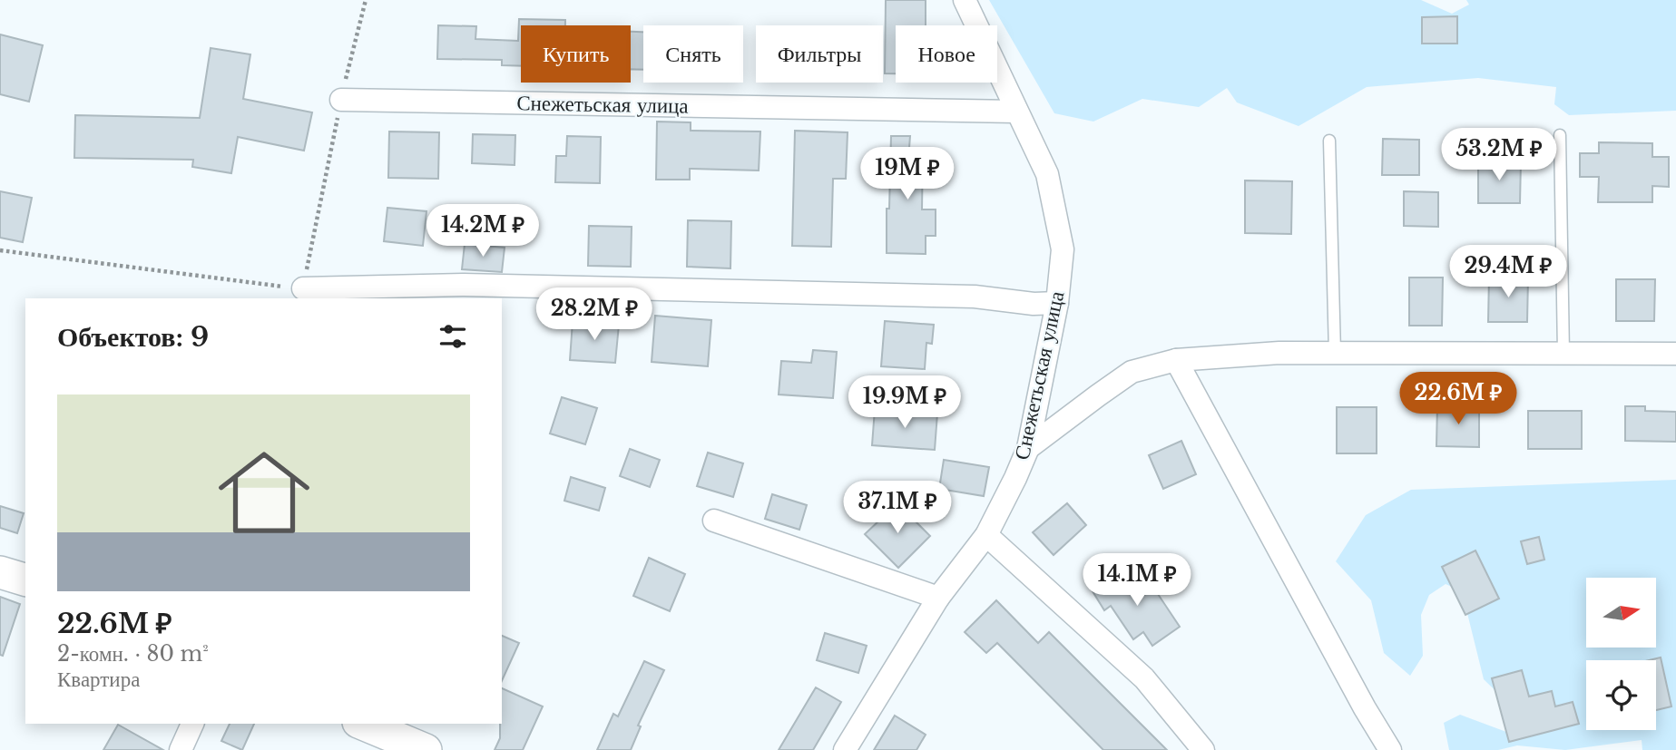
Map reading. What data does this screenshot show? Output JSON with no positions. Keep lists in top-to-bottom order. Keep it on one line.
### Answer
{"streets":{"street":["Снежетьская улица"]},"north":"right","page":{"chip":["Купить","Снять","Фильтры","Новое"],"price":["53.2M ₽","19M ₽","14.2M ₽","29.4M ₽","28.2M ₽","22.6M ₽","19.9M ₽","37.1M ₽","14.1M ₽"],"heading":"Объектов: 9","list":[{"name":"22.6M ₽","note":"2-комн. · 80 m² · Квартира"}]}}
